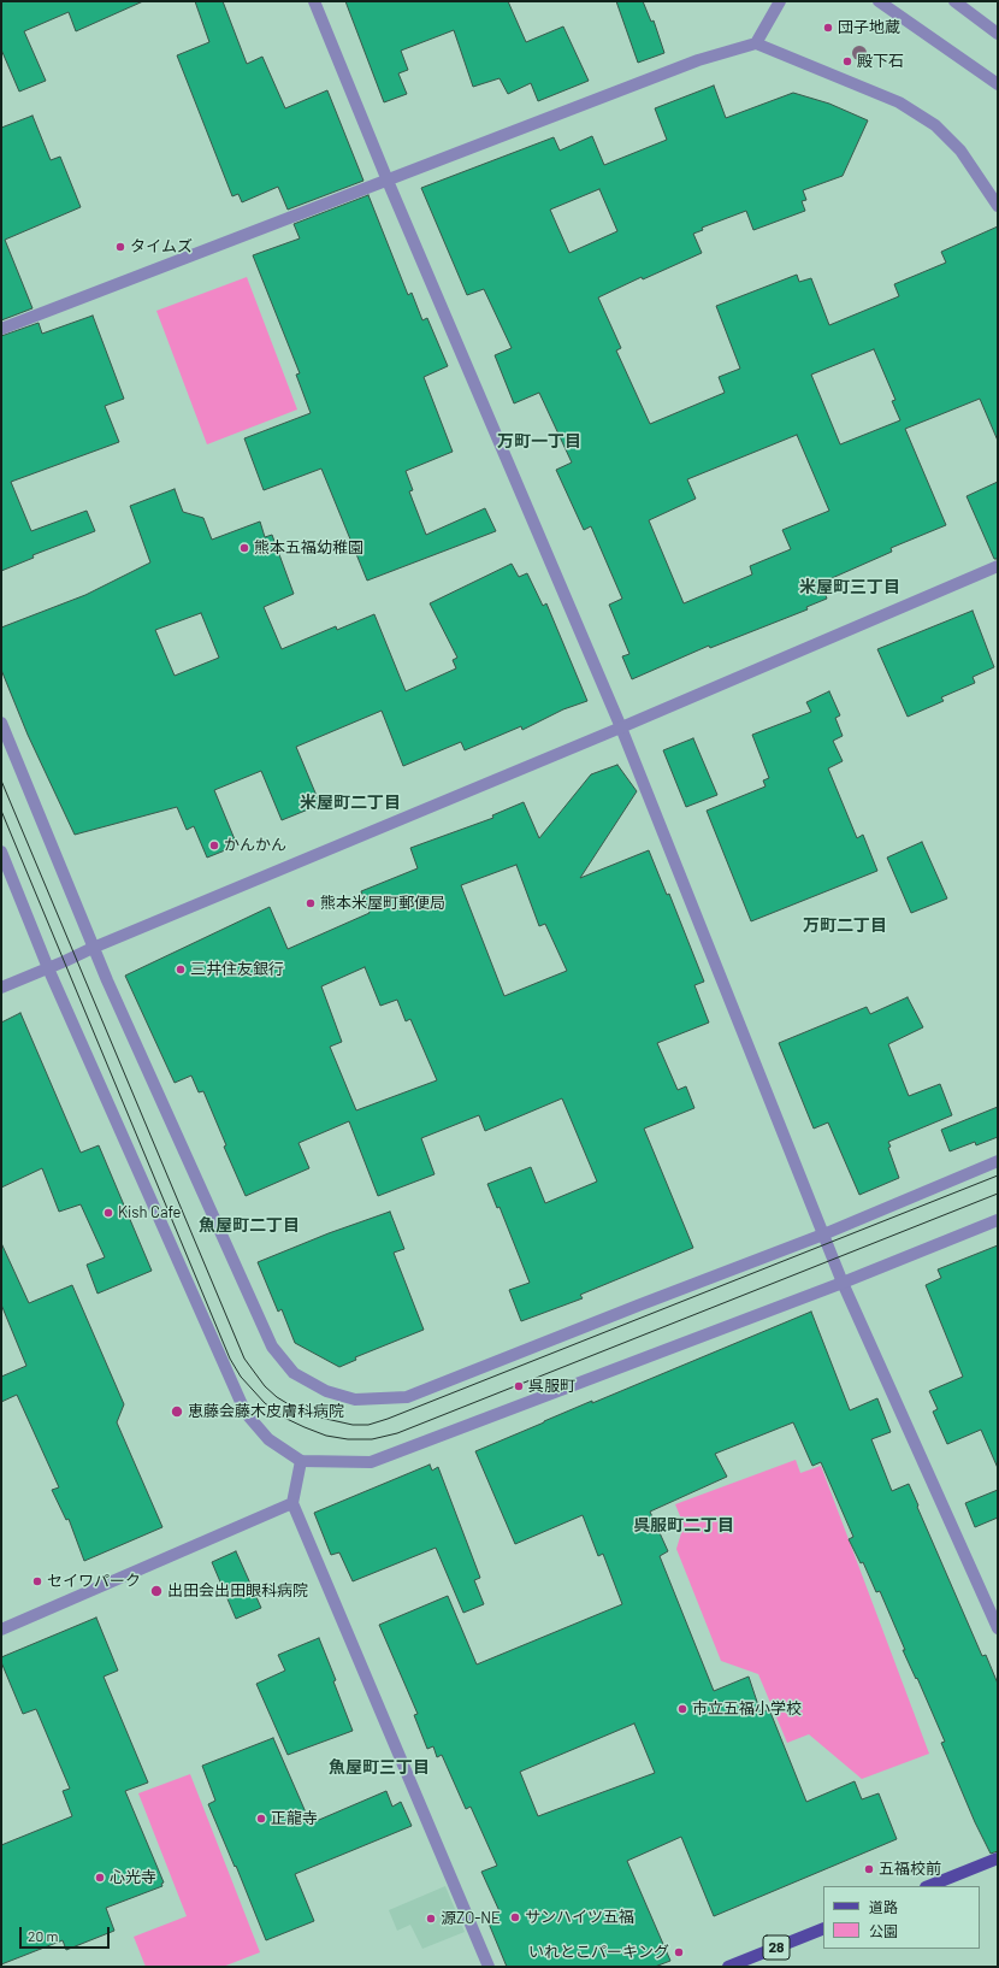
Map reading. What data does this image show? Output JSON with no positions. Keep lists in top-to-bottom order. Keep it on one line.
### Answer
{"streets":{"main road":["28"]},"districts":["万町一丁目","米屋町三丁目","米屋町二丁目","万町二丁目","魚屋町二丁目","呉服町二丁目","魚屋町三丁目"],"places":["団子地蔵","殿下石","タイムズ","熊本五福幼稚園","かんかん","熊本米屋町郵便局","三井住友銀行","Kish Cafe","呉服町","恵藤会藤木皮膚科病院","セイワパーク","出田会出田眼科病院","市立五福小学校","正龍寺","五福校前","心光寺","サンハイツ五福","源ZO-NE","いれとこパーキング"],"legend":["道路","公園"],"scale_bar":"20 m"}
